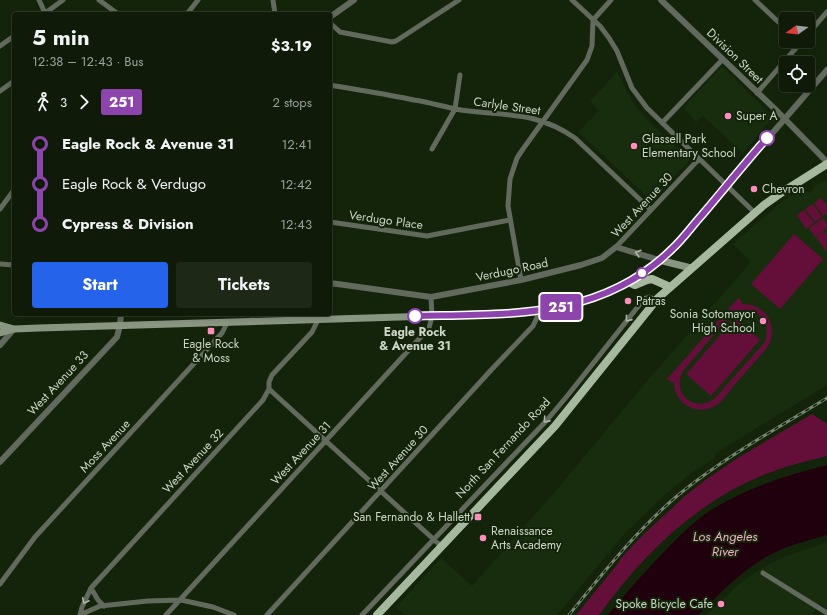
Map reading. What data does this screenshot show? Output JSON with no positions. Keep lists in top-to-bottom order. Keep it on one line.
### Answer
{"streets":{"main road":["North San Fernando Road"],"street":["Division Street","Carlyle Street","West Avenue 30","Verdugo Place","Verdugo Road","West Avenue 33","Moss Avenue","West Avenue 31","West Avenue 32"]},"crossings":[["Division Street","North San Fernando Road"],["Carlyle Street","West Avenue 30"],["West Avenue 30","Verdugo Road"],["Verdugo Road","West Avenue 31"]],"water":["Los Angeles River"],"places":{"other":["Super A","Glassell Park Elementary School","Chevron","Patras","Eagle Rock & Avenue 31","Sonia Sotomayor High School","Renaissance Arts Academy","Spoke Bicycle Cafe"],"transit":["Eagle Rock & Moss","San Fernando & Hallett"]},"lines":["bus line 251"],"north":"left","page":{"on_map":"251","heading":["5 min","12:38 – 12:43 · Bus","$3.19"],"legs":["3","251","2 stops"],"list":[{"name":"Eagle Rock & Avenue 31","value":"12:41"},{"name":"Eagle Rock & Verdugo","value":"12:42"},{"name":"Cypress & Division","value":"12:43"}],"buttons":["Start","Tickets"]}}
